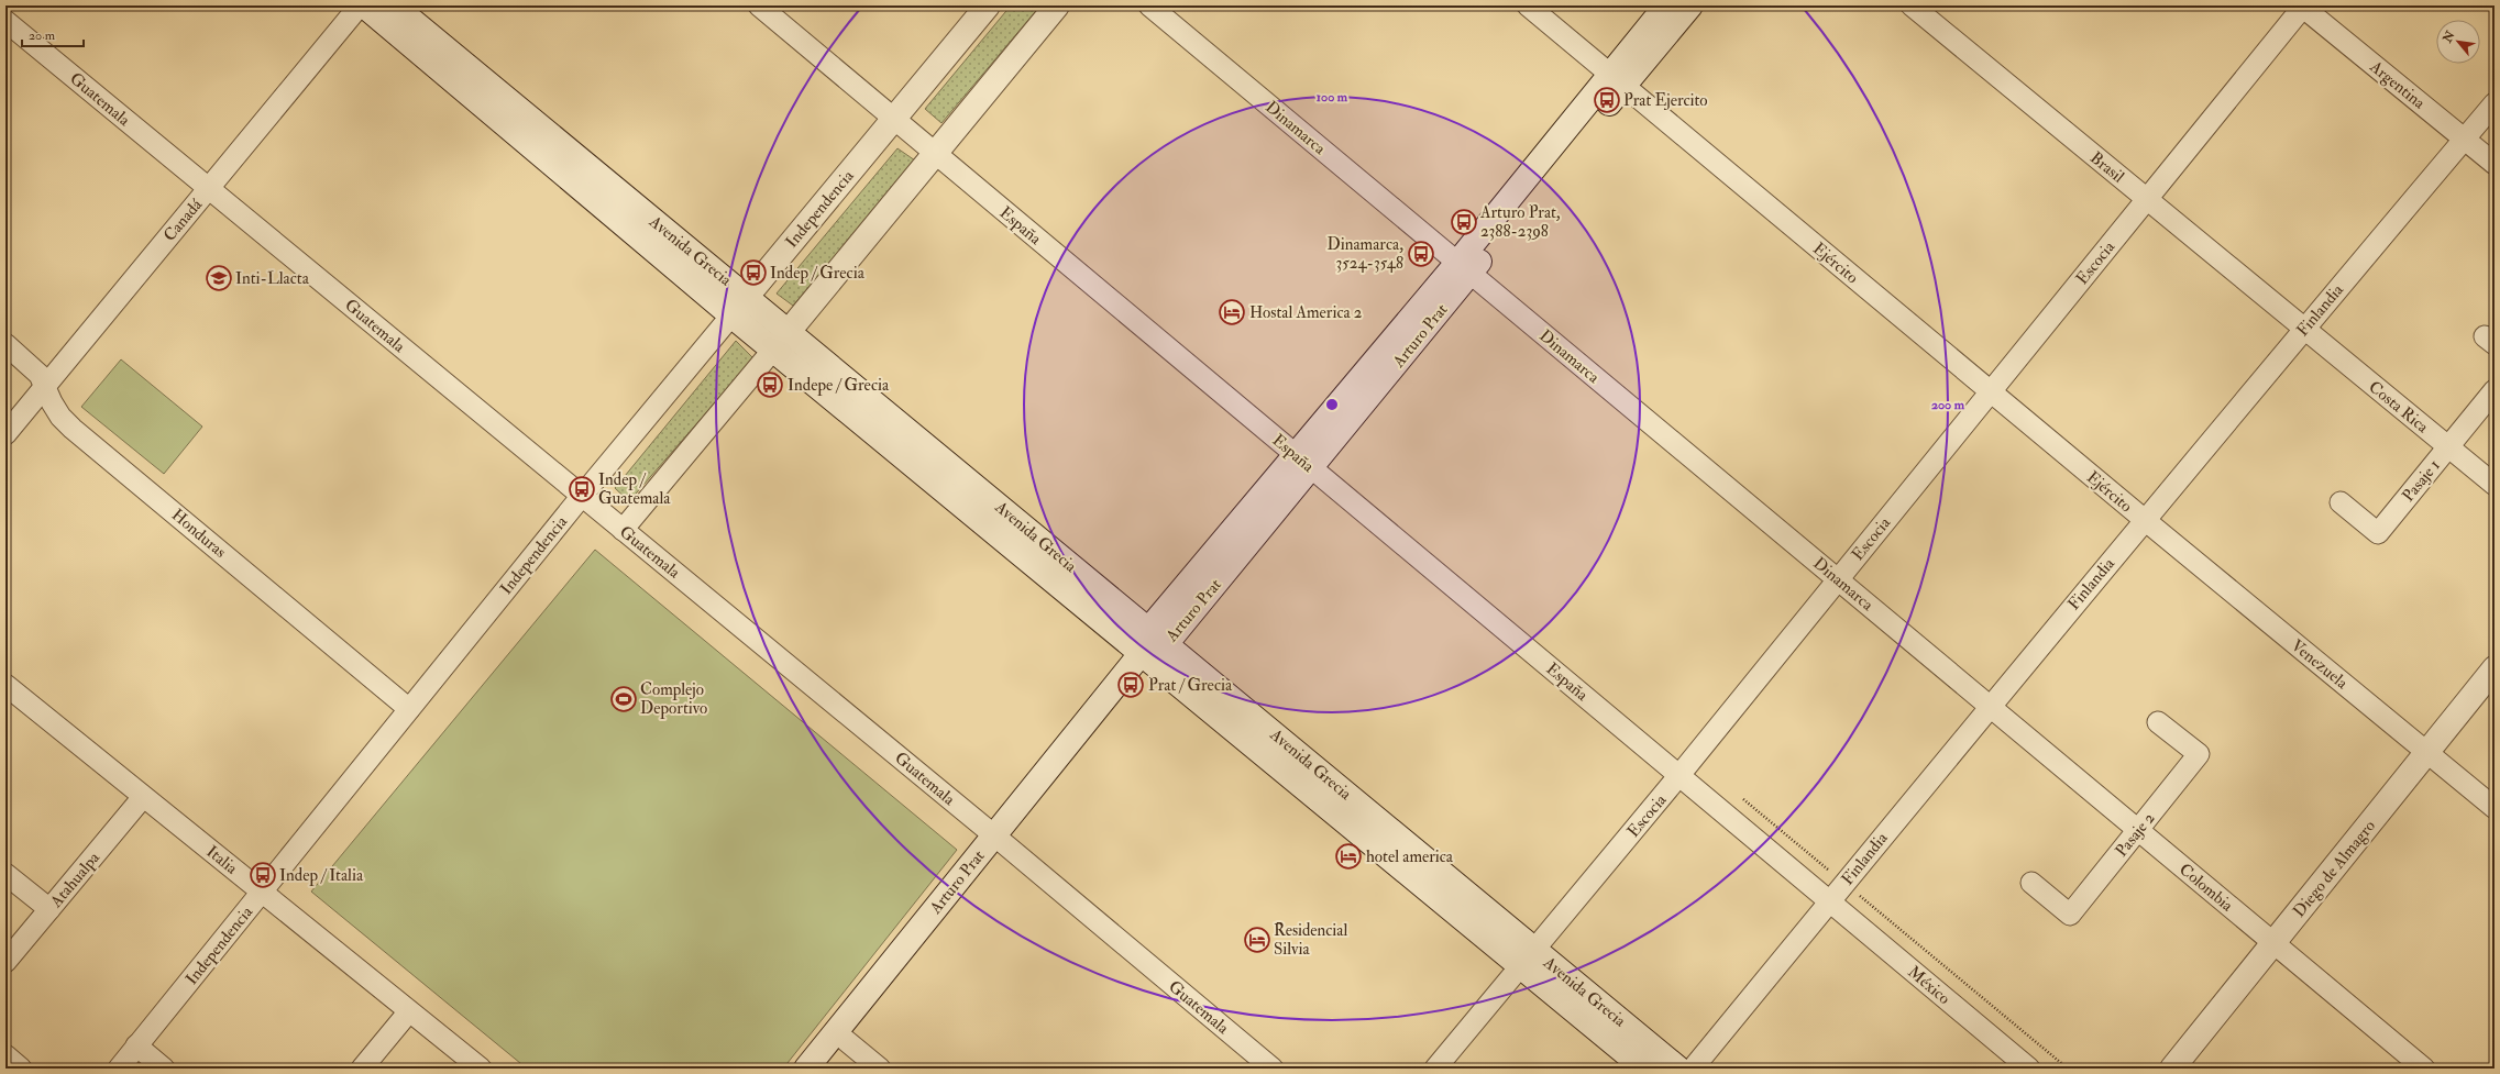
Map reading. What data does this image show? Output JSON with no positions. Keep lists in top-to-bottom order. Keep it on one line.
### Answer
{"streets":{"main road":["Independencia","Avenida Grecia","Arturo Prat","Diego de Almagro"],"street":["Argentina","Guatemala","Dinamarca","Brasil","Canadá","España","Ejército","Escocia","Finlandia","Costa Rica","Pasaje 1","Honduras","Venezuela","Pasaje 2","Italia","Atahualpa","Colombia","México"]},"crossings":[["Argentina","Escocia"],["Argentina","Finlandia"],["Guatemala","Independencia"],["Guatemala","Canadá"],["Guatemala","Arturo Prat"],["Dinamarca","Escocia"],["Dinamarca","Finlandia"],["Dinamarca","Arturo Prat"],["Dinamarca","Colombia"],["Brasil","Escocia"],["Brasil","Finlandia"],["Brasil","Costa Rica"],["Independencia","España"],["Independencia","Avenida Grecia"],["Independencia","Honduras"],["Independencia","Italia"],["Canadá","Honduras"],["España","Escocia"],["España","Finlandia"],["España","Arturo Prat"],["España","México"],["Avenida Grecia","Escocia"],["Avenida Grecia","Arturo Prat"],["Ejército","Escocia"],["Ejército","Finlandia"],["Ejército","Arturo Prat"],["Ejército","Venezuela"],["Finlandia","Costa Rica"],["Finlandia","Venezuela"],["Finlandia","Colombia"],["Finlandia","México"],["Costa Rica","Pasaje 1"],["Venezuela","Diego de Almagro"],["Pasaje 2","Colombia"],["Italia","Atahualpa"],["Diego de Almagro","Colombia"]],"places":{"bus stop":["Prat Ejercito","Arturo Prat, 2388-2398","Dinamarca, 3524-3548","Indep / Grecia","Indepe / Grecia","Indep / Guatemala","Prat / Grecia","Indep / Italia"],"school or university":["Inti-Llacta"],"hotel":["Hostal America 2","hotel america","Residencial Silvia"],"sports":["Complejo Deportivo"]},"scale_bar":"20 m","north":"top left","rings":["100 m","200 m"]}
